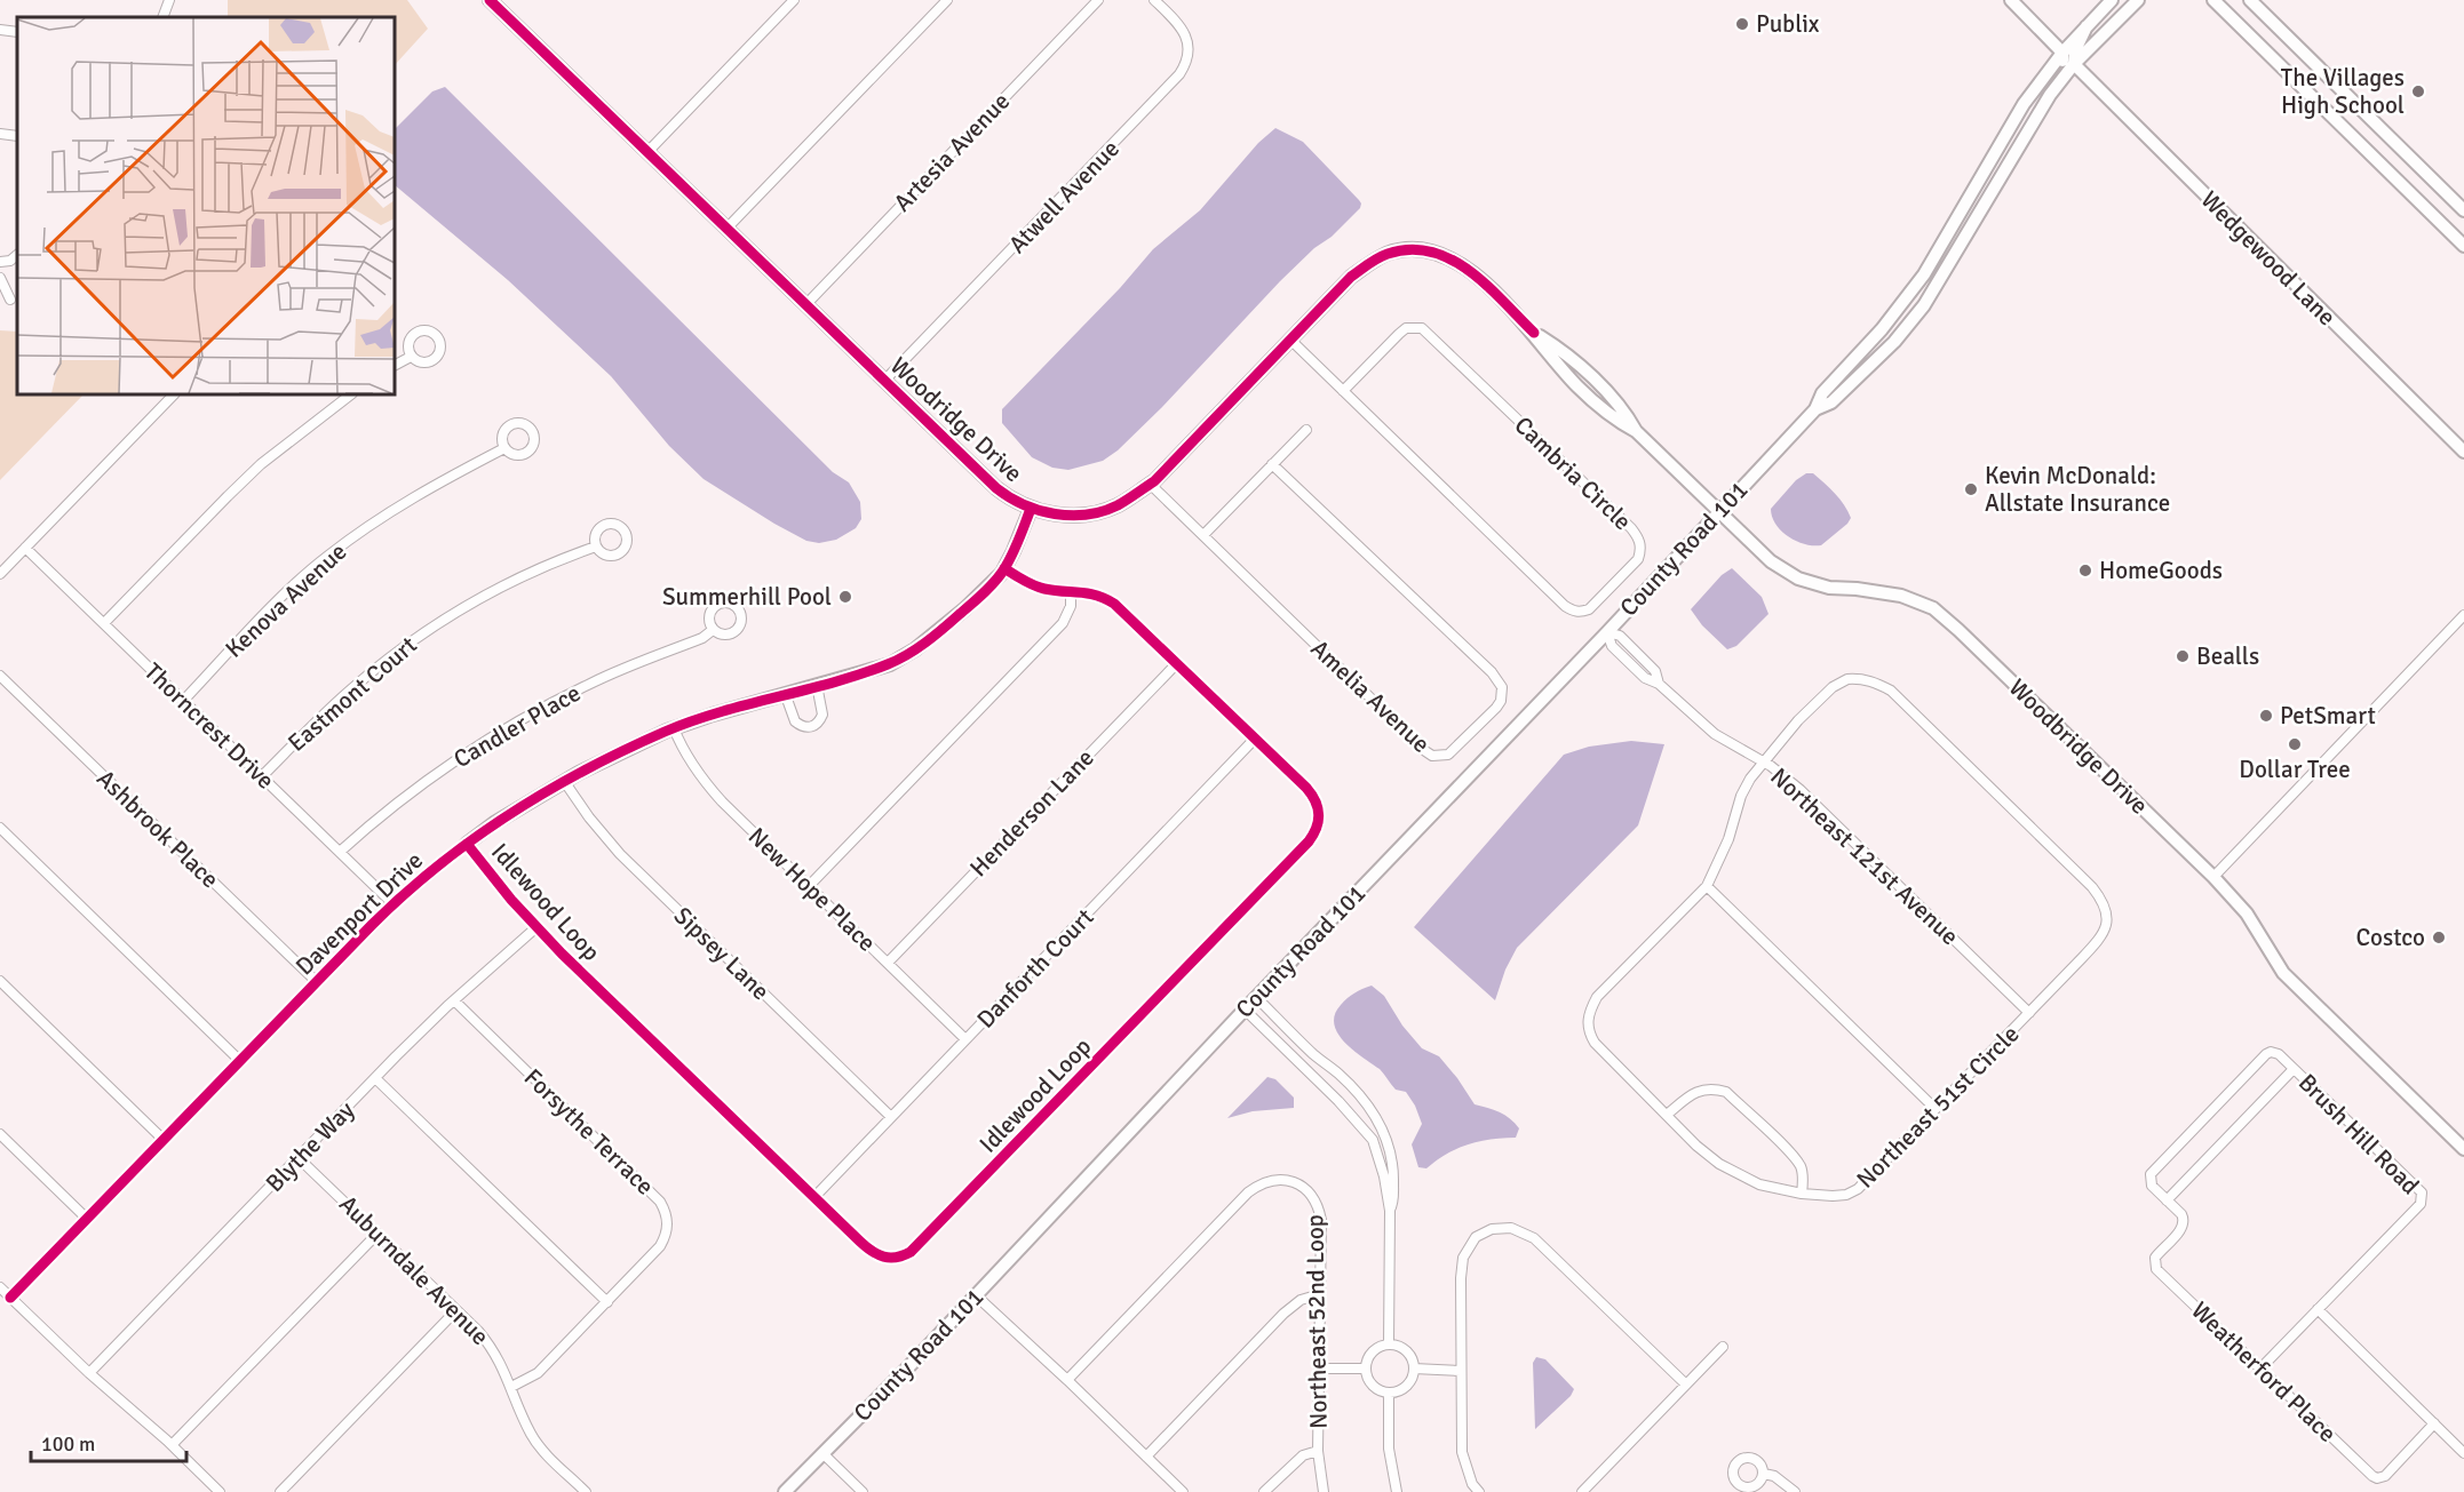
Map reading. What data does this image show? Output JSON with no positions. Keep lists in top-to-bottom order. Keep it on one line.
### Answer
{"streets":{"street":["Artesia Avenue","Atwell Avenue","Wedgewood Lane","Woodridge Drive","Cambria Circle","County Road 101","Kenova Avenue","Eastmont Court","Amelia Avenue","Thorncrest Drive","Candler Place","Woodbridge Drive","Henderson Lane","Ashbrook Place","Northeast 121st Avenue","New Hope Place","Idlewood Loop","Davenport Drive","Sipsey Lane","Danforth Court","Northeast 51st Circle","Forsythe Terrace","Brush Hill Road","Blythe Way","Auburndale Avenue","Northeast 52nd Loop","Weatherford Place"]},"crossings":[["Artesia Avenue","Woodridge Drive"],["Atwell Avenue","Woodridge Drive"],["Wedgewood Lane","County Road 101"],["Woodridge Drive","Cambria Circle"],["Woodridge Drive","Amelia Avenue"],["Woodridge Drive","Woodbridge Drive"],["Woodridge Drive","Davenport Drive"],["County Road 101","Woodbridge Drive"],["County Road 101","Northeast 121st Avenue"],["Kenova Avenue","Thorncrest Drive"],["Eastmont Court","Thorncrest Drive"],["Thorncrest Drive","Candler Place"],["Thorncrest Drive","Davenport Drive"],["Henderson Lane","New Hope Place"],["Henderson Lane","Idlewood Loop"],["Ashbrook Place","Davenport Drive"],["Northeast 121st Avenue","Northeast 51st Circle"],["New Hope Place","Davenport Drive"],["New Hope Place","Danforth Court"],["Idlewood Loop","Davenport Drive"],["Idlewood Loop","Danforth Court"],["Idlewood Loop","Blythe Way"],["Davenport Drive","Sipsey Lane"],["Sipsey Lane","Danforth Court"],["Forsythe Terrace","Blythe Way"],["Forsythe Terrace","Auburndale Avenue"],["Brush Hill Road","Weatherford Place"],["Blythe Way","Auburndale Avenue"]],"places":["Publix","The Villages High School","Kevin McDonald: Allstate Insurance","HomeGoods","Summerhill Pool","Bealls","PetSmart","Dollar Tree","Costco"],"scale_bar":"100 m"}
